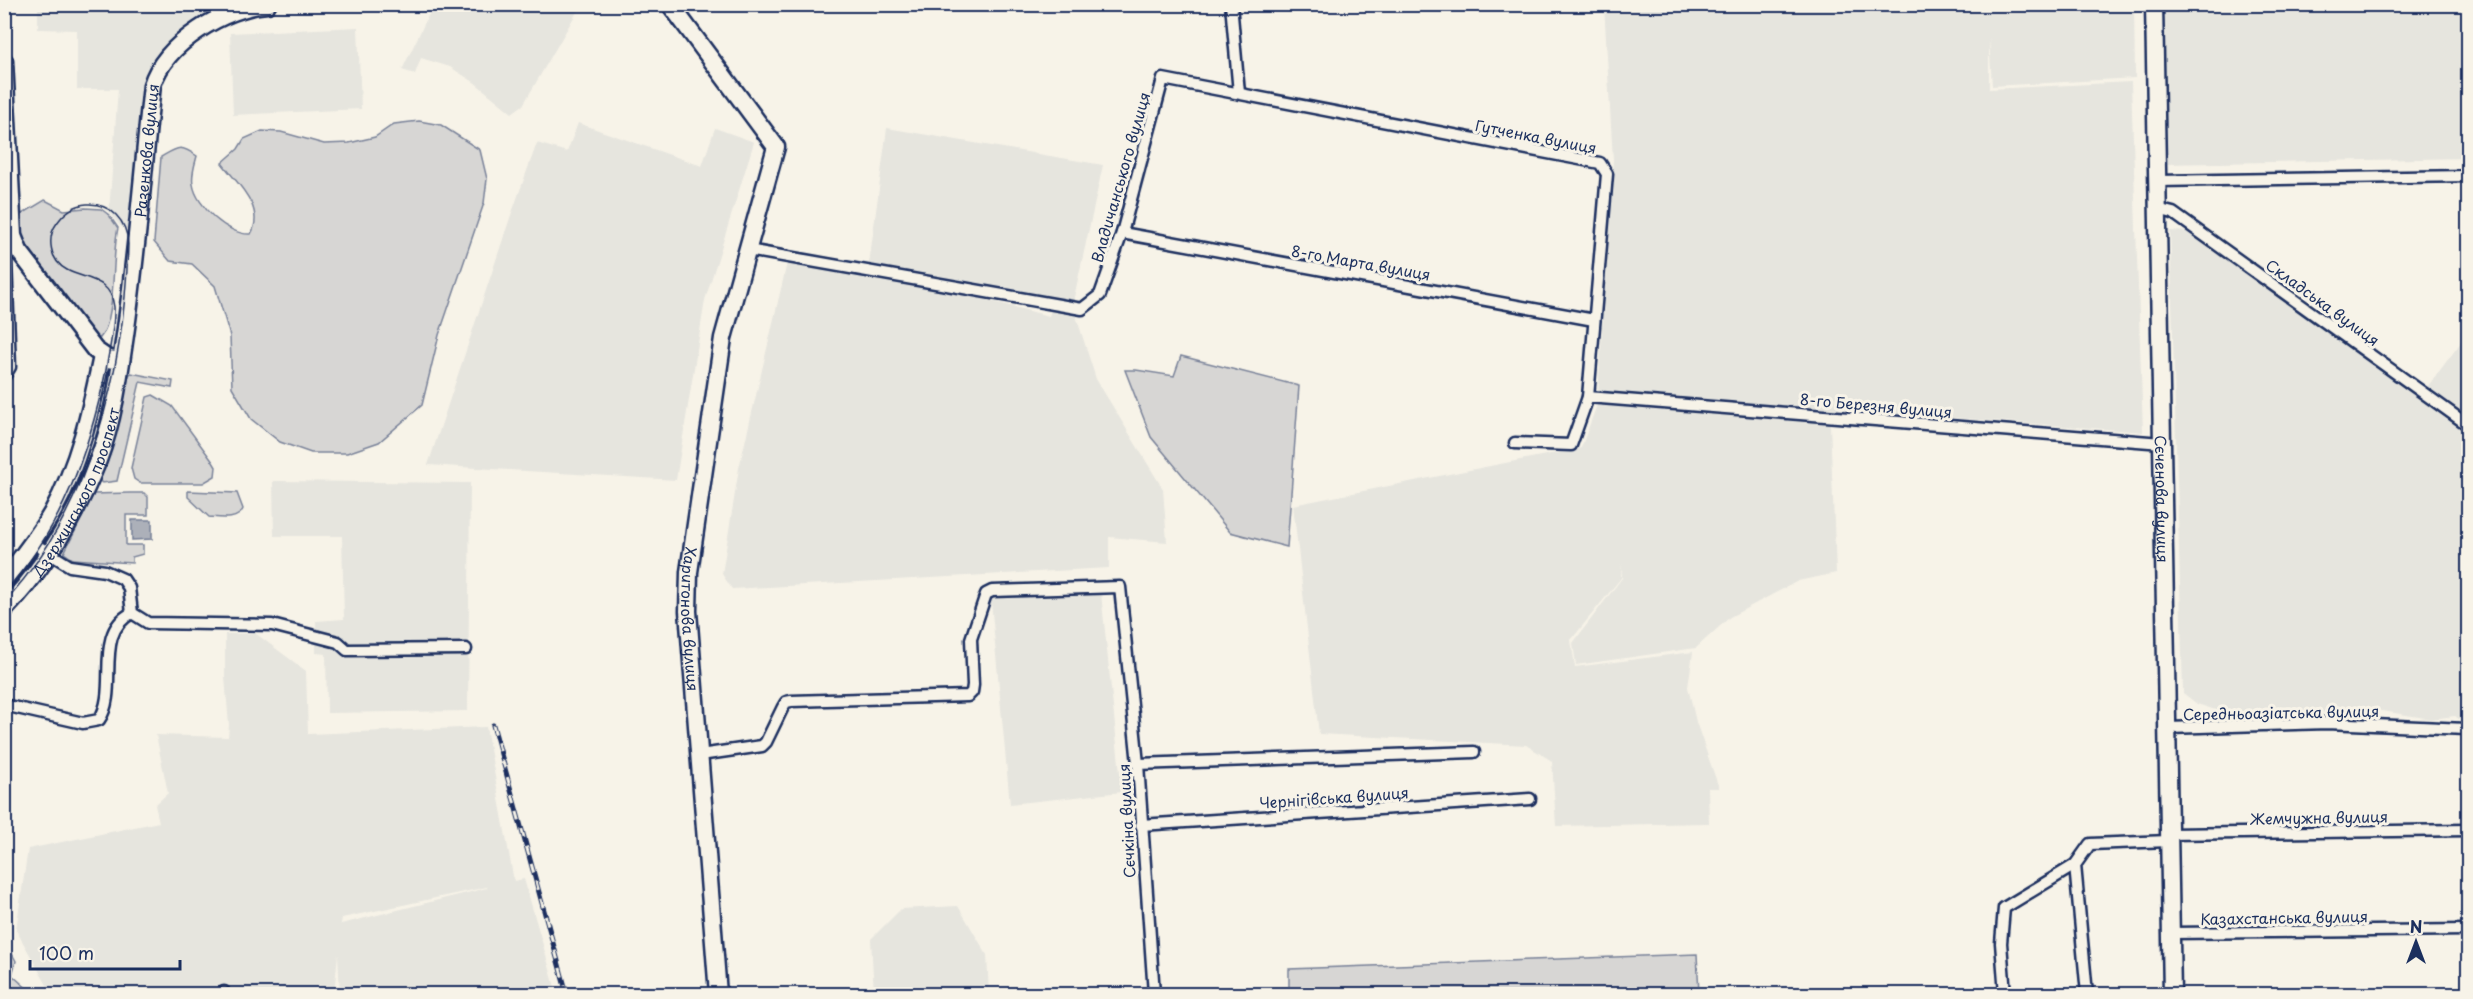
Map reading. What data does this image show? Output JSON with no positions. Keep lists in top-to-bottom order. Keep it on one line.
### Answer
{"streets":{"street":["Гутченка вулиця","Разенкова вулиця","Владичанського вулиця","8-го Марта вулиця","Складська вулиця","8-го Березня вулиця","Дзержинського проспект","Сєченова вулиця","Харитонова вулиця","Середньоазіатська вулиця","Чернігівська вулиця","Жемчужна вулиця","Сєчкіна вулиця","Казахстанська вулиця"]},"crossings":[["Гутченка вулиця","Владичанського вулиця"],["Гутченка вулиця","8-го Марта вулиця"],["Гутченка вулиця","8-го Березня вулиця"],["Разенкова вулиця","Дзержинського проспект"],["Владичанського вулиця","8-го Марта вулиця"],["Владичанського вулиця","Харитонова вулиця"],["Складська вулиця","Сєченова вулиця"],["8-го Березня вулиця","Сєченова вулиця"],["Сєченова вулиця","Середньоазіатська вулиця"],["Сєченова вулиця","Жемчужна вулиця"],["Сєченова вулиця","Казахстанська вулиця"],["Харитонова вулиця","Сєчкіна вулиця"],["Чернігівська вулиця","Сєчкіна вулиця"]],"scale_bar":"100 m","north":"top"}
